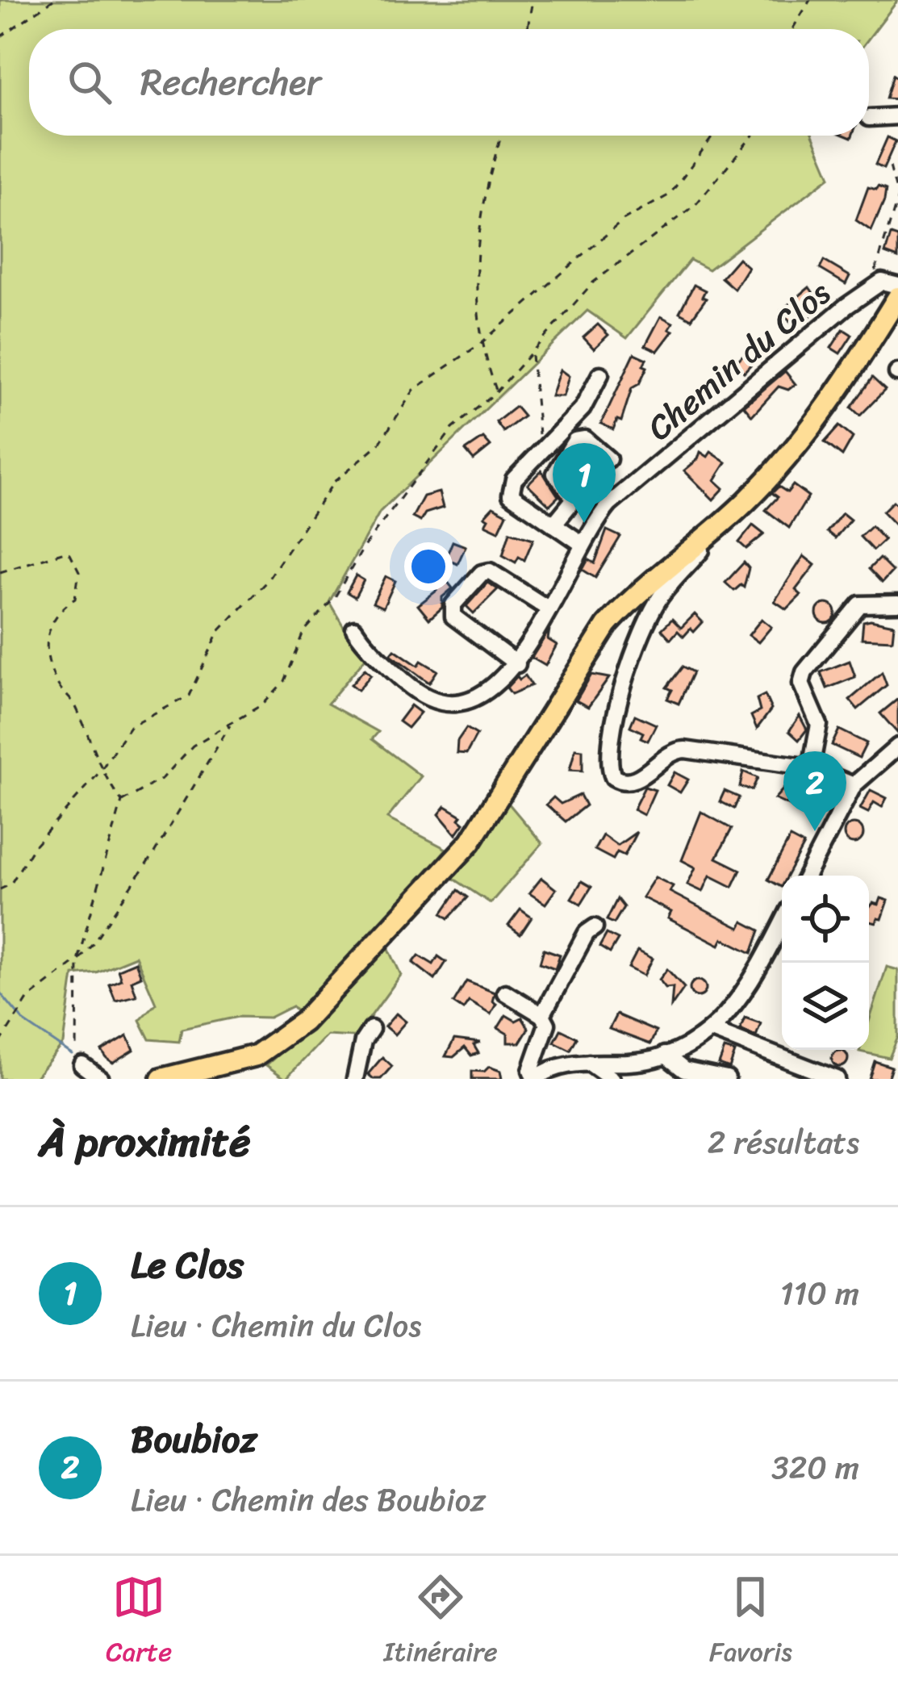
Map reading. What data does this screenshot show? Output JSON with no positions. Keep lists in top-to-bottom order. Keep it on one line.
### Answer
{"streets":{"street":["Chemin du Clos"]},"page":{"search":"Rechercher","pins":["1","2"],"heading":["À proximité","2 résultats"],"list":[{"mark":"1","name":"Le Clos","note":"Lieu · Chemin du Clos","value":"110 m"},{"mark":"2","name":"Boubioz","note":"Lieu · Chemin des Boubioz","value":"320 m"}],"nav":["Carte","Itinéraire","Favoris"]}}
